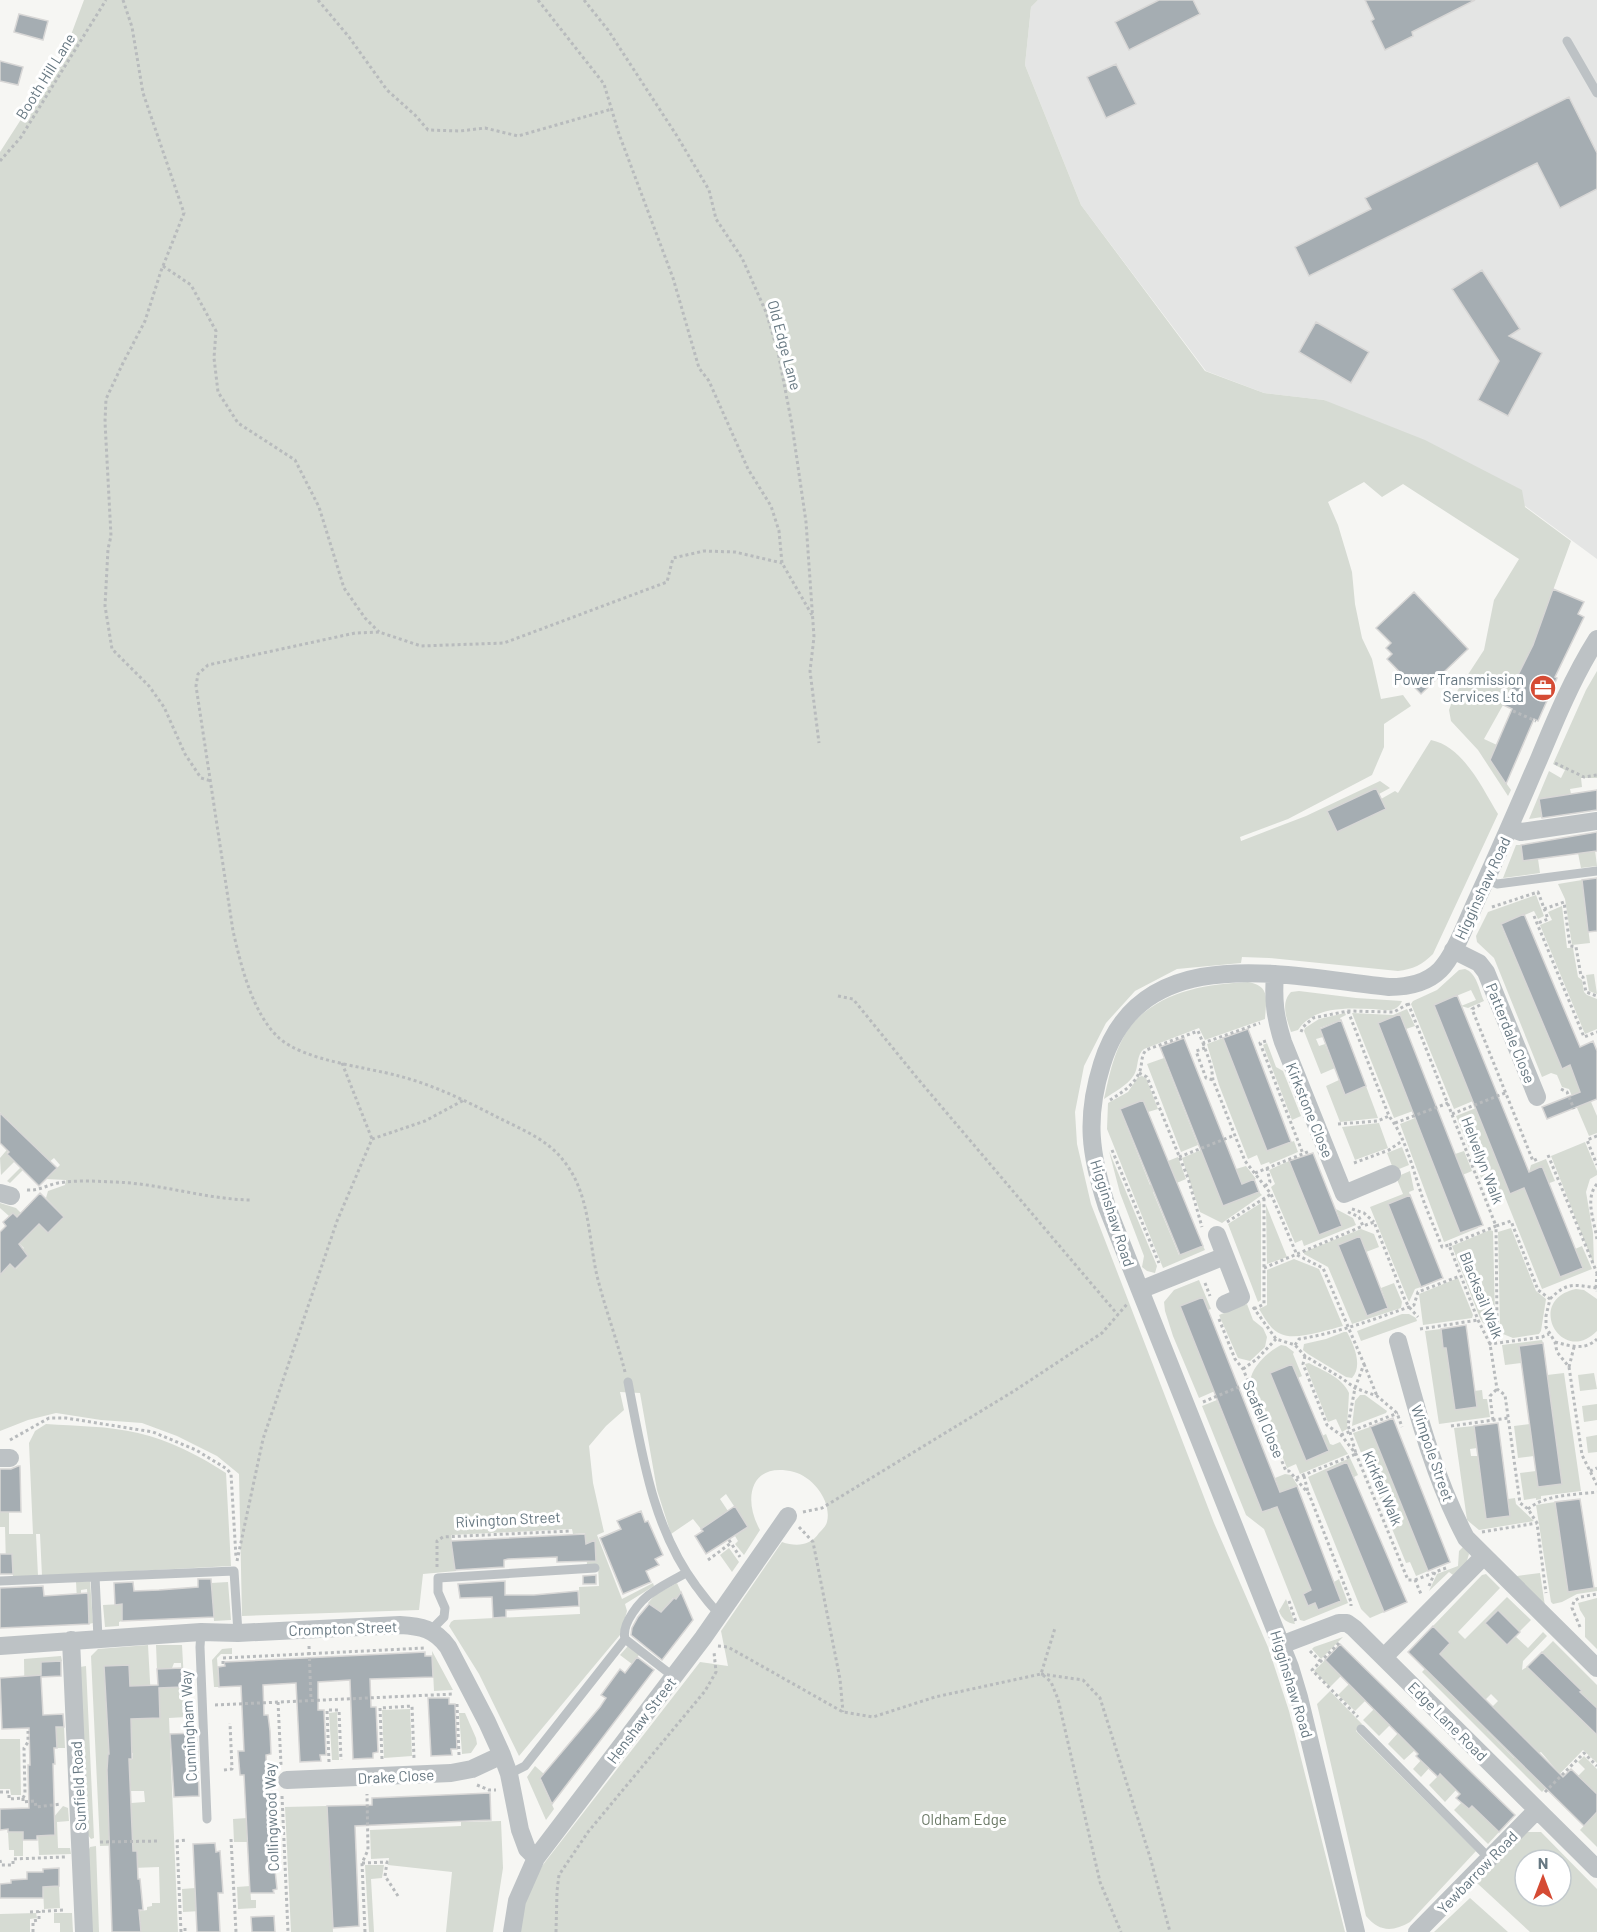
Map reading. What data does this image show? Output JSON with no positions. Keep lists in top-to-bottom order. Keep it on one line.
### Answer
{"streets":{"street":["Higginshaw Road","Patterdale Close","Kirkstone Close","Wimpole Street","Crompton Street","Henshaw Street","Edge Lane Road","Drake Close","Sunfield Road","Yewbarrow Road"],"lane":["Cunningham Way"],"path":["Booth Hill Lane","Old Edge Lane","Helvellyn Walk","Blacksail Walk","Scafell Close","Kirkfell Walk","Rivington Street","Collingwood Way"]},"crossings":[["Higginshaw Road","Patterdale Close"],["Higginshaw Road","Kirkstone Close"],["Higginshaw Road","Helvellyn Walk"],["Scafell Close","Edge Lane Road"],["Crompton Street","Cunningham Way"],["Crompton Street","Sunfield Road"],["Edge Lane Road","Yewbarrow Road"],["Drake Close","Collingwood Way"]],"parks":["Oldham Edge"],"places":{"office":["Power Transmission Services Ltd"]},"north":"top"}
